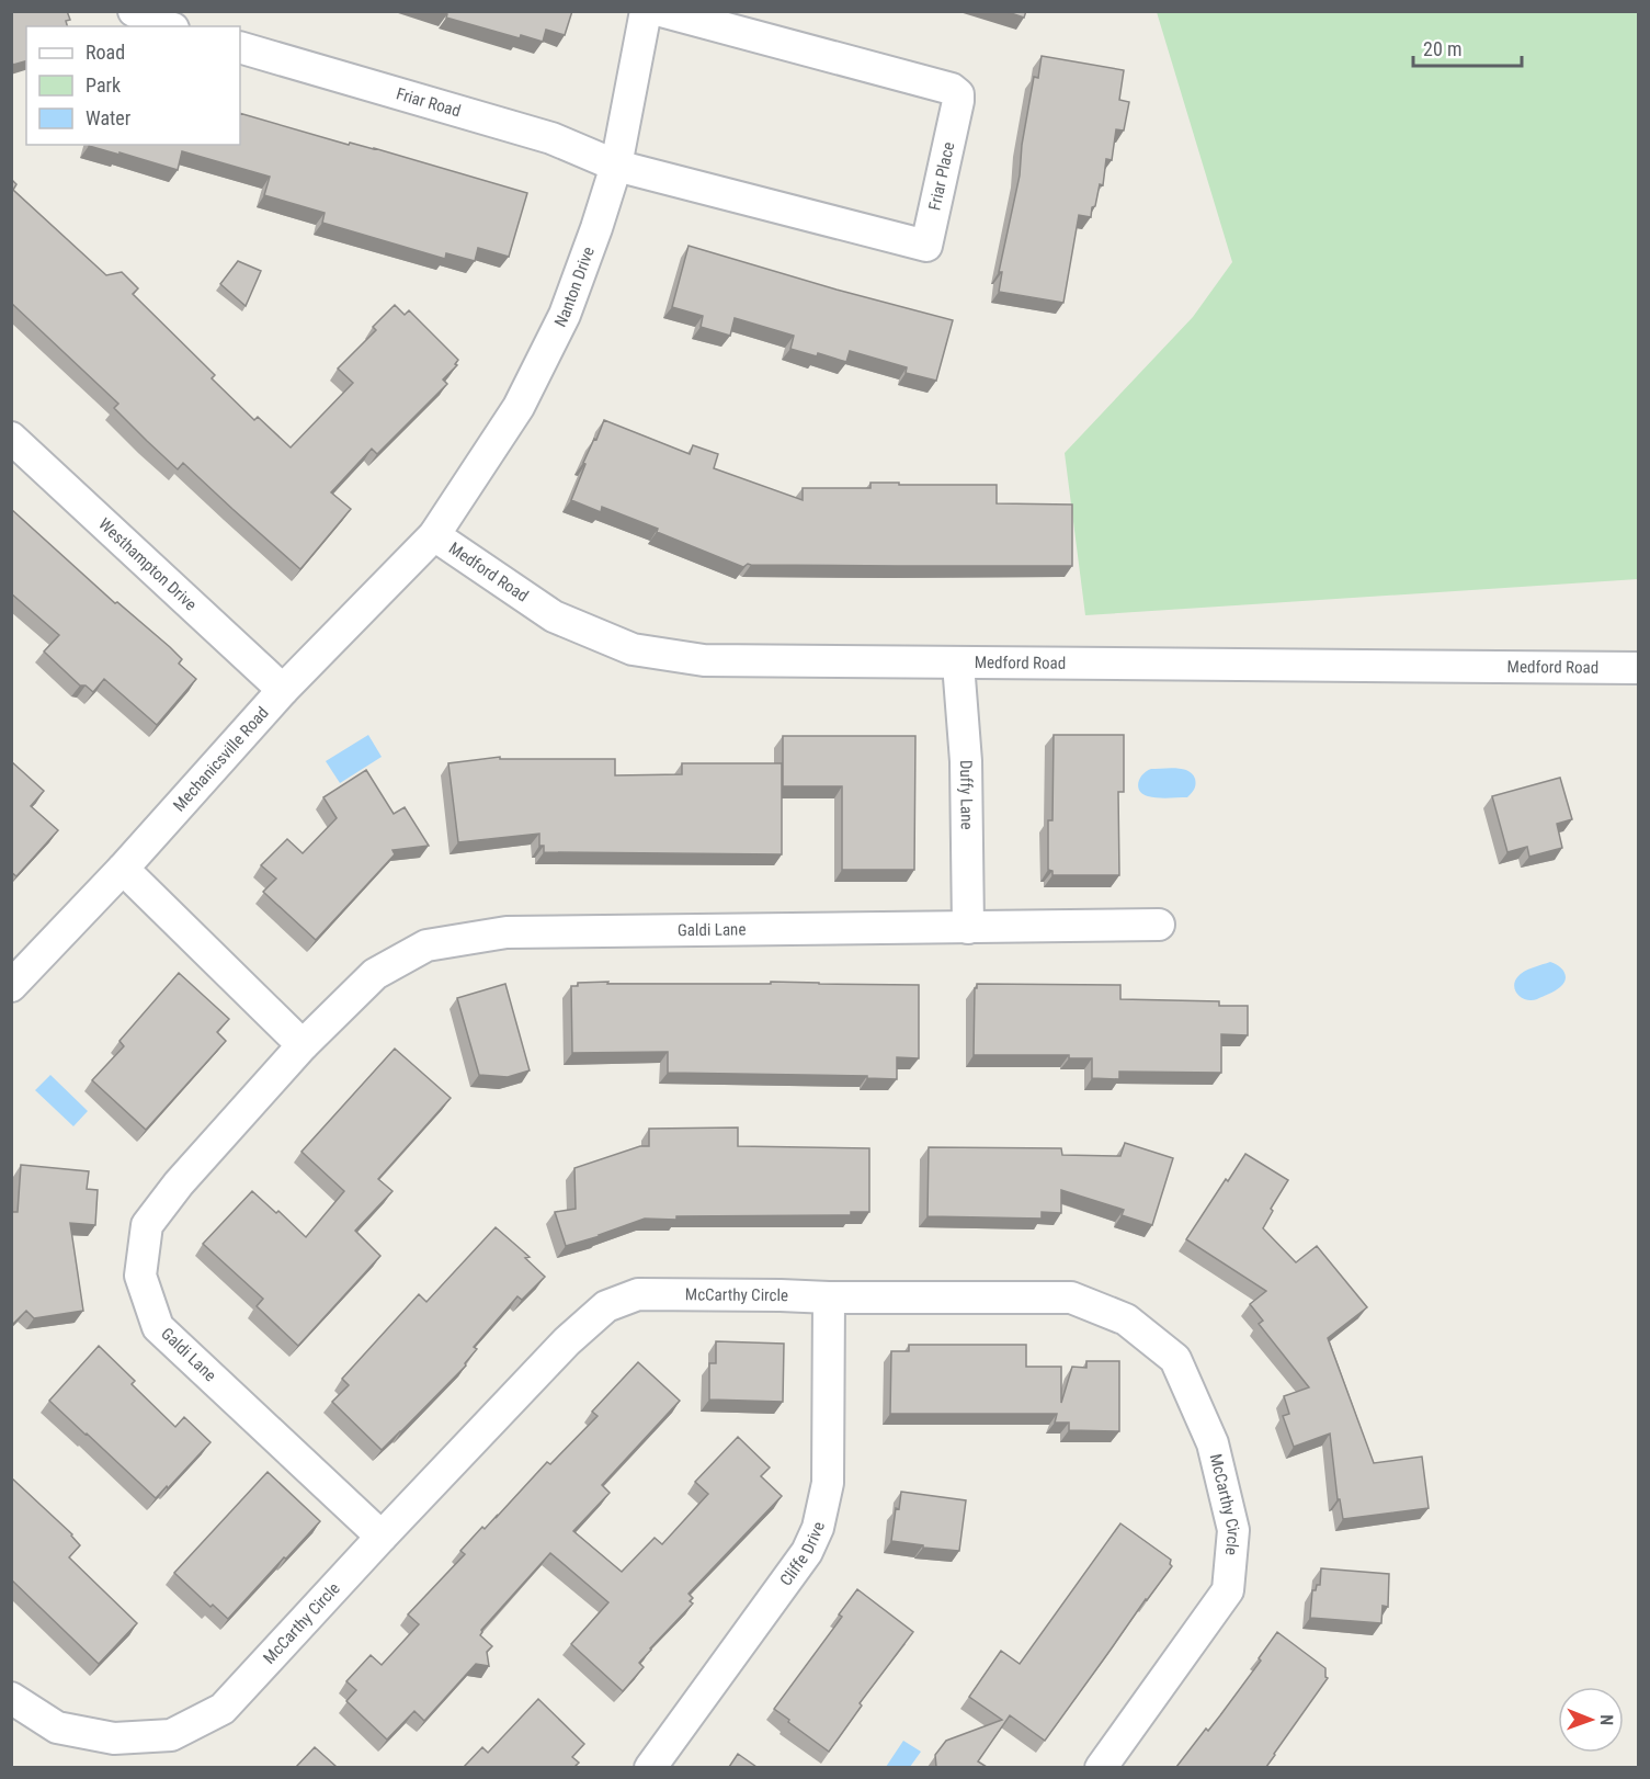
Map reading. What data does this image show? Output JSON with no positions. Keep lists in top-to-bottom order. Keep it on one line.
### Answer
{"streets":{"street":["Friar Road","Friar Place","Nanton Drive","Westhampton Drive","Medford Road","Mechanicsville Road","Duffy Lane","Galdi Lane","McCarthy Circle","Cliffe Drive"]},"crossings":[["Friar Road","Friar Place"],["Friar Road","Nanton Drive"],["Friar Place","Nanton Drive"],["Nanton Drive","Medford Road"],["Nanton Drive","Mechanicsville Road"],["Westhampton Drive","Mechanicsville Road"],["Medford Road","Mechanicsville Road"],["Medford Road","Duffy Lane"],["Duffy Lane","Galdi Lane"],["Galdi Lane","McCarthy Circle"],["McCarthy Circle","Cliffe Drive"]],"legend":["Road","Park","Water"],"scale_bar":"20 m","north":"right"}
